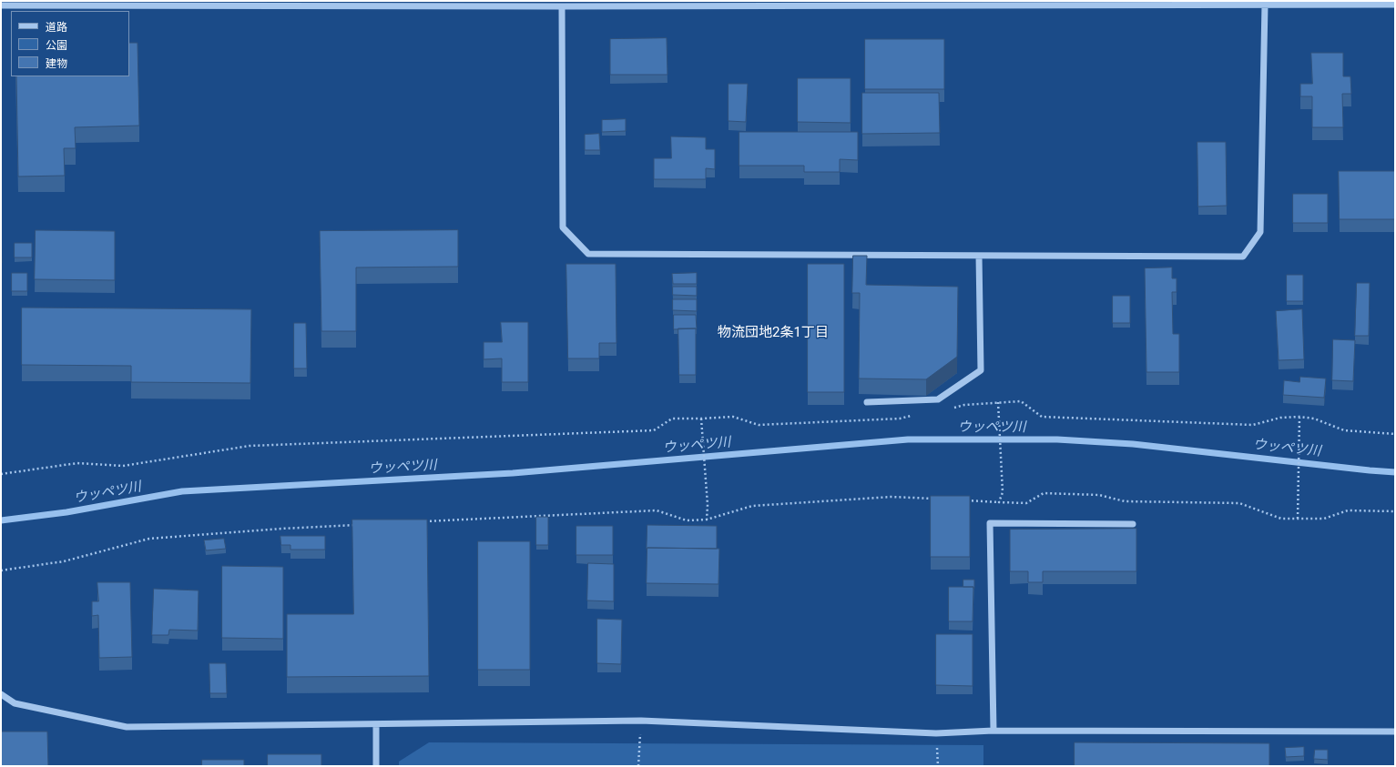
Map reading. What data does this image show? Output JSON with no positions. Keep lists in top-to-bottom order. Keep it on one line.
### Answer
{"districts":["物流団地2条1丁目"],"water":["ウッペツ川"],"legend":["道路","公園","建物"]}
